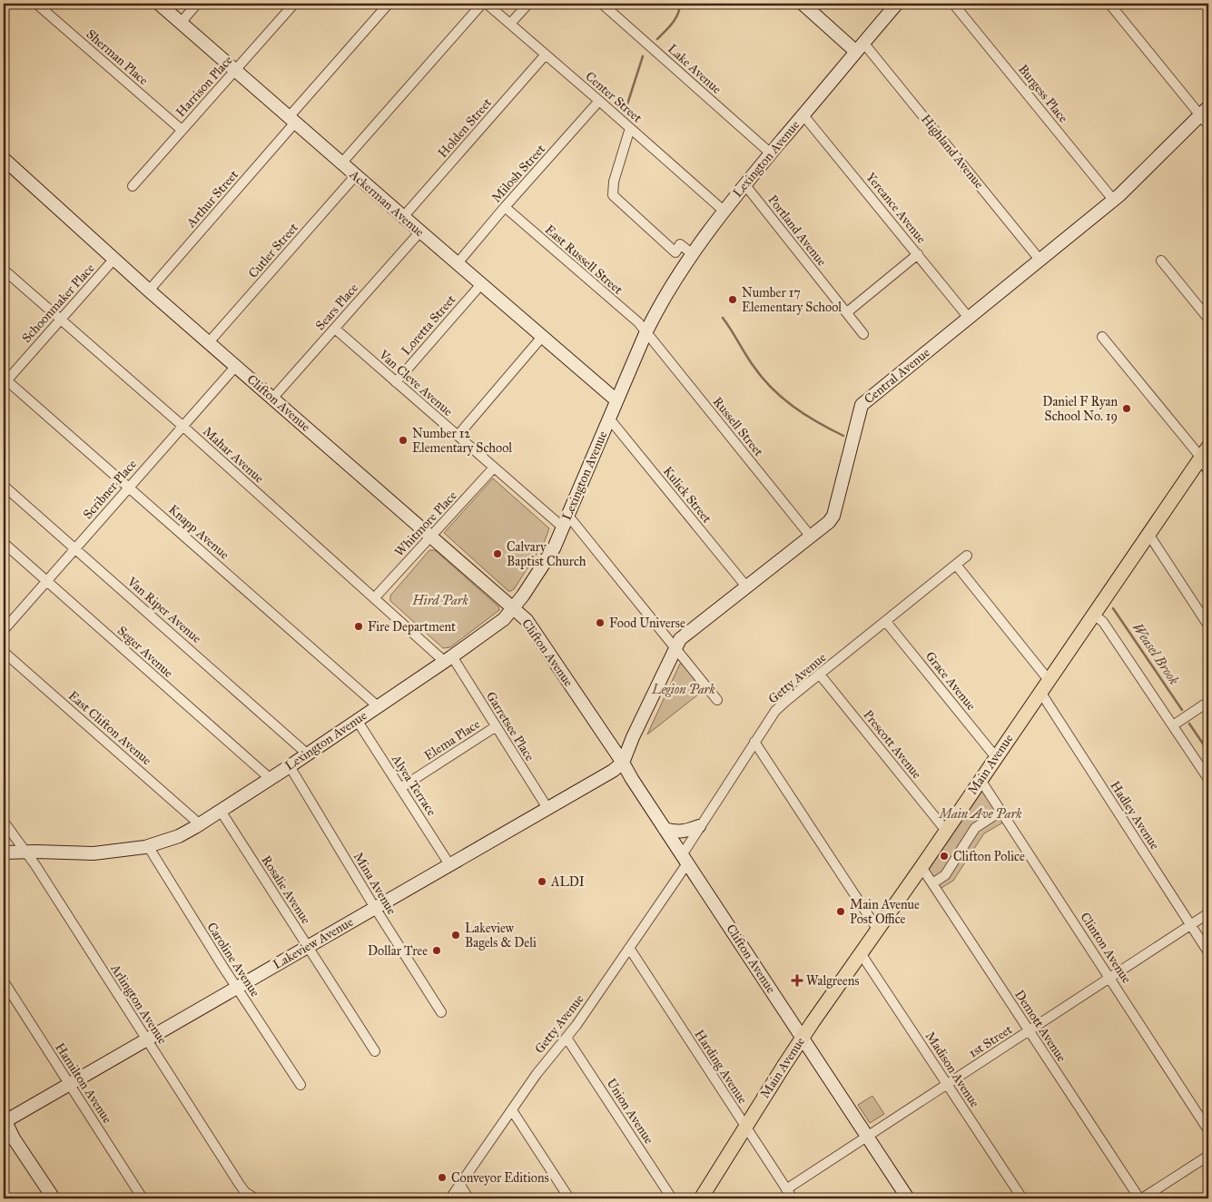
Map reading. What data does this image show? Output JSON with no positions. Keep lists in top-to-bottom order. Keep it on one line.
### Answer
{"streets":{"main road":["Highland Avenue","Lexington Avenue","Ackerman Avenue","Central Avenue","Clifton Avenue","Main Avenue","Lakeview Avenue"],"street":["Sherman Place","Lake Avenue","Harrison Place","Burgess Place","Center Street","Holden Street","Milosh Street","Arthur Street","Yereance Avenue","Portland Avenue","Cutler Street","East Russell Street","Schoonmaker Place","Sears Place","Loretta Street","Van Cleve Avenue","Russell Street","Mahar Avenue","Scribner Place","Kulick Street","Whitmore Place","Knapp Avenue","Van Riper Avenue","Seger Avenue","Getty Avenue","Grace Avenue","Garretsee Place","East Clifton Avenue","Elema Place","Prescott Avenue","Alyea Terrace","Hadley Avenue","Mina Avenue","Rosalie Avenue","Clinton Avenue","Caroline Avenue","Arlington Avenue","Demott Avenue","1st Street","Harding Avenue","Madison Avenue","Hamilton Avenue","Union Avenue"]},"crossings":[["Sherman Place","Harrison Place"],["Lake Avenue","Lexington Avenue"],["Harrison Place","Ackerman Avenue"],["Burgess Place","Central Avenue"],["Center Street","Holden Street"],["Center Street","Lexington Avenue"],["Center Street","Milosh Street"],["Holden Street","Ackerman Avenue"],["Highland Avenue","Lexington Avenue"],["Highland Avenue","Central Avenue"],["Lexington Avenue","Ackerman Avenue"],["Lexington Avenue","Yereance Avenue"],["Lexington Avenue","Portland Avenue"],["Lexington Avenue","East Russell Street"],["Lexington Avenue","Van Cleve Avenue"],["Lexington Avenue","Clifton Avenue"],["Lexington Avenue","Russell Street"],["Lexington Avenue","Mahar Avenue"],["Lexington Avenue","Kulick Street"],["Lexington Avenue","Knapp Avenue"],["Lexington Avenue","Van Riper Avenue"],["Lexington Avenue","Seger Avenue"],["Lexington Avenue","Garretsee Place"],["Lexington Avenue","East Clifton Avenue"],["Lexington Avenue","Alyea Terrace"],["Lexington Avenue","Mina Avenue"],["Lexington Avenue","Rosalie Avenue"],["Lexington Avenue","Caroline Avenue"],["Lexington Avenue","Arlington Avenue"],["Milosh Street","Ackerman Avenue"],["Milosh Street","East Russell Street"],["Arthur Street","Ackerman Avenue"],["Arthur Street","Clifton Avenue"],["Ackerman Avenue","Cutler Street"],["Ackerman Avenue","Sears Place"],["Ackerman Avenue","Loretta Street"],["Yereance Avenue","Central Avenue"],["Cutler Street","Clifton Avenue"],["East Russell Street","Russell Street"],["Schoonmaker Place","Clifton Avenue"],["Schoonmaker Place","Mahar Avenue"],["Schoonmaker Place","Knapp Avenue"],["Sears Place","Van Cleve Avenue"],["Sears Place","Clifton Avenue"],["Loretta Street","Van Cleve Avenue"],["Central Avenue","Clifton Avenue"],["Central Avenue","Russell Street"],["Central Avenue","Kulick Street"],["Central Avenue","Lakeview Avenue"],["Van Cleve Avenue","Whitmore Place"],["Clifton Avenue","Scribner Place"],["Clifton Avenue","Whitmore Place"],["Clifton Avenue","Getty Avenue"],["Clifton Avenue","Main Avenue"],["Clifton Avenue","Lakeview Avenue"],["Clifton Avenue","1st Street"],["Mahar Avenue","Scribner Place"],["Mahar Avenue","Whitmore Place"],["Mahar Avenue","Garretsee Place"],["Scribner Place","Knapp Avenue"],["Scribner Place","Van Riper Avenue"],["Scribner Place","Seger Avenue"],["Getty Avenue","Grace Avenue"],["Getty Avenue","Prescott Avenue"],["Getty Avenue","Harding Avenue"],["Getty Avenue","Union Avenue"],["Grace Avenue","Main Avenue"],["Garretsee Place","Elema Place"],["Garretsee Place","Lakeview Avenue"],["Elema Place","Alyea Terrace"],["Prescott Avenue","Main Avenue"],["Main Avenue","Hadley Avenue"],["Main Avenue","Clinton Avenue"],["Main Avenue","Demott Avenue"],["Main Avenue","Harding Avenue"],["Main Avenue","Madison Avenue"],["Alyea Terrace","Lakeview Avenue"],["Hadley Avenue","1st Street"],["Mina Avenue","Lakeview Avenue"],["Rosalie Avenue","Lakeview Avenue"],["Lakeview Avenue","Caroline Avenue"],["Lakeview Avenue","Arlington Avenue"],["Lakeview Avenue","Hamilton Avenue"],["Clinton Avenue","1st Street"],["Demott Avenue","1st Street"],["1st Street","Harding Avenue"],["1st Street","Madison Avenue"]],"water":["Weasel Brook"],"parks":["Hird Park","Legion Park","Main Ave Park"],"places":{"other":["Number 17 Elementary School","Daniel F Ryan School No. 19","Number 12 Elementary School","Calvary Baptist Church","Food Universe","Fire Department","Clifton Police","ALDI","Main Avenue Post Office","Lakeview Bagels & Deli","Dollar Tree","Conveyor Editions"],"health":["Walgreens"]}}
